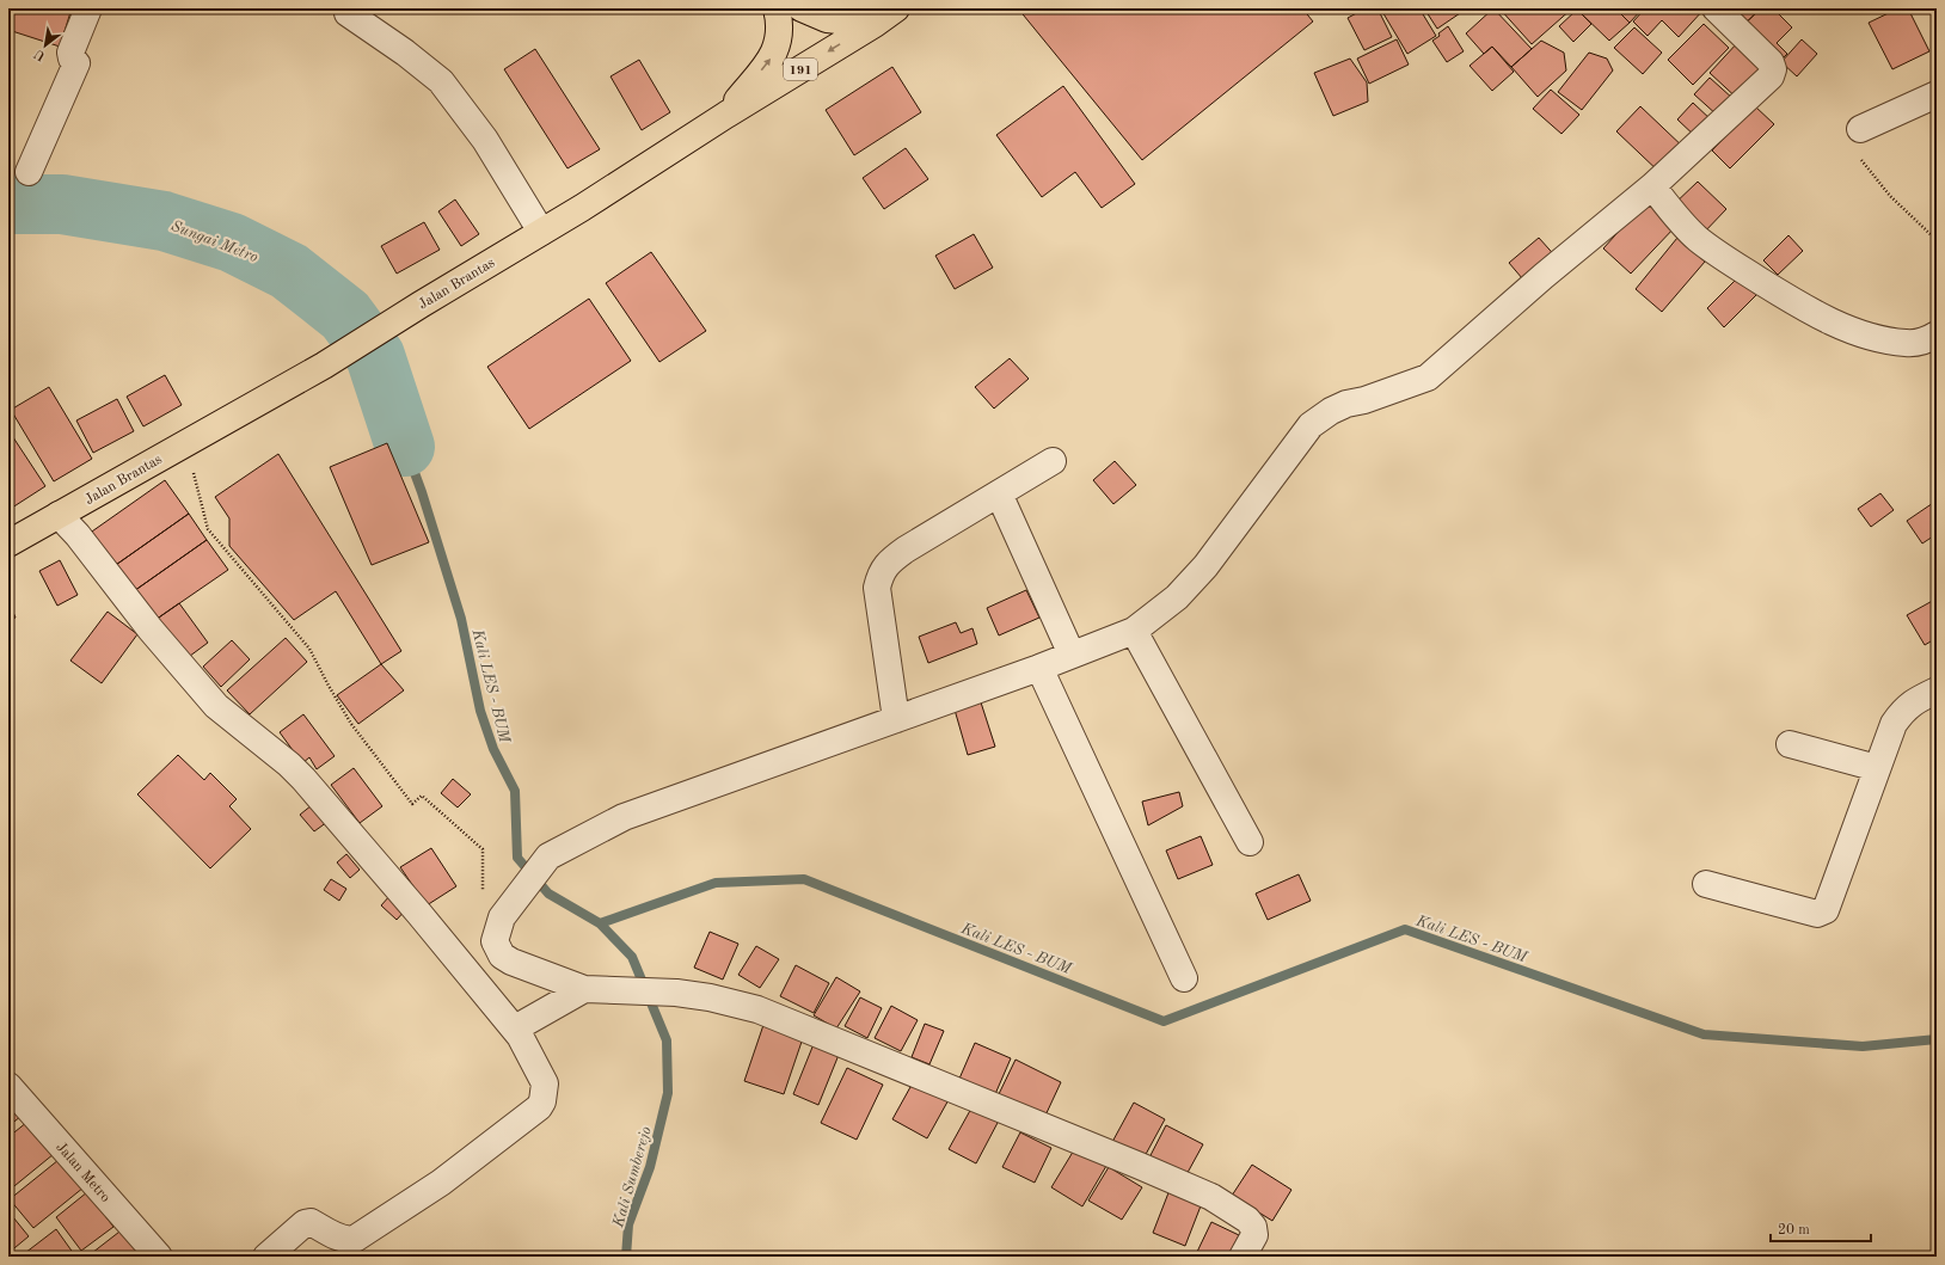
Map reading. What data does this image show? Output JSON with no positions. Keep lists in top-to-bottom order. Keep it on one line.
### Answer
{"streets":{"main road":["191","Jalan Brantas"],"street":["Jalan Metro"]},"crossings":[["191","Jalan Brantas"]],"water":["Sungai Metro","Kali LES - BUM","Kali Sumberejo"],"scale_bar":"20 m","north":"bottom left"}
